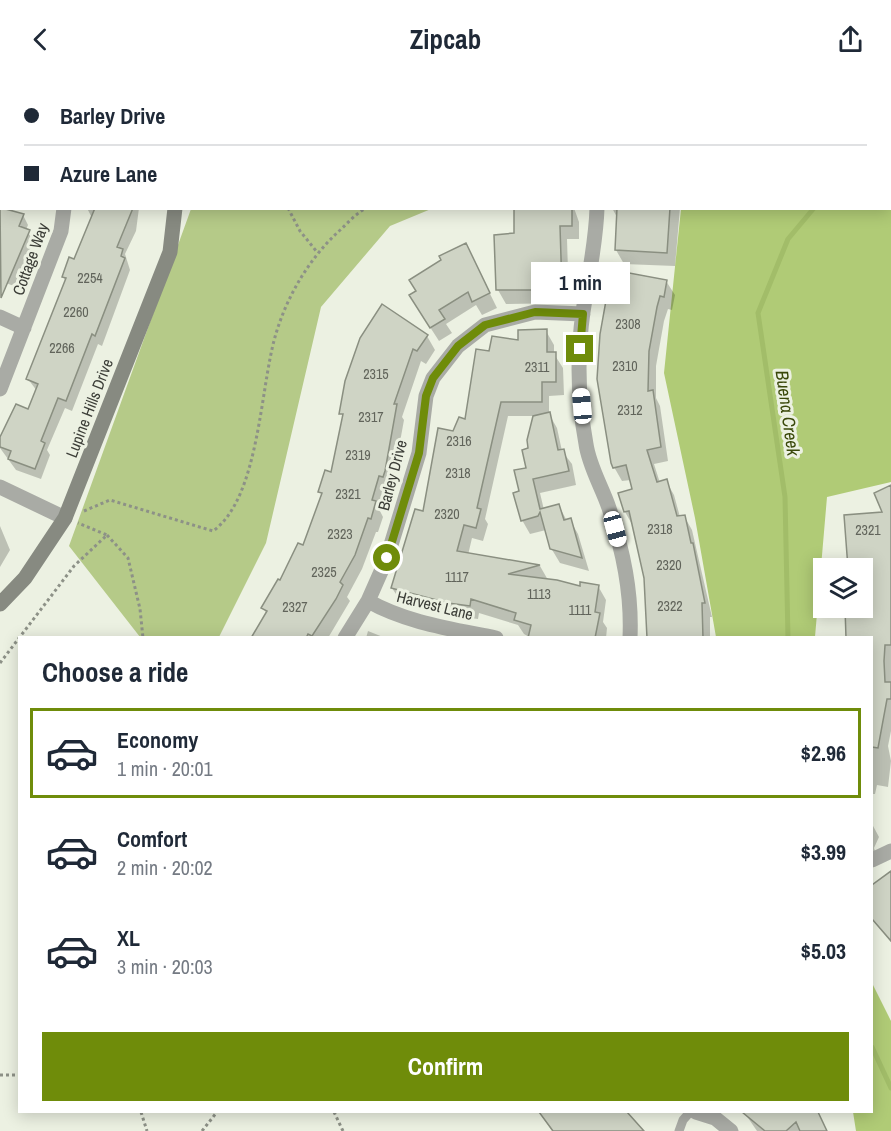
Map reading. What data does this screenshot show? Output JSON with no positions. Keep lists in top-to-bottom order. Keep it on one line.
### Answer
{"streets":{"street":["Cottage Way","Lupine Hills Drive","Barley Drive","Harvest Lane"]},"crossings":[["Barley Drive","Harvest Lane"]],"water":["Buena Creek"],"house_numbers":["2254","2260","2308","2266","2310","2311","2315","2312","2317","2316","2319","2318","2321","2320","2318","2321","2323","2320","2325","1117","1113","2322","2327","1111"],"page":{"header":"Zipcab","banner":["Barley Drive","Azure Lane"],"bubble":"1 min","heading":"Choose a ride","list":[{"name":"Economy","note":"1 min · 20:01","value":"$2.96"},{"name":"Comfort","note":"2 min · 20:02","value":"$3.99"},{"name":"XL","note":"3 min · 20:03","value":"$5.03"}],"buttons":"Confirm"}}
